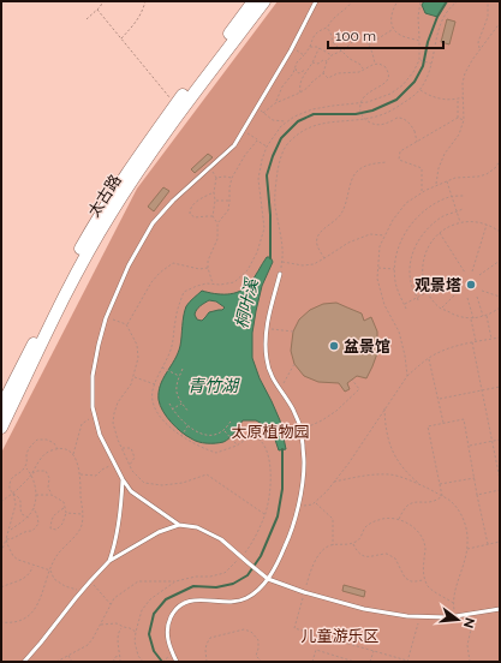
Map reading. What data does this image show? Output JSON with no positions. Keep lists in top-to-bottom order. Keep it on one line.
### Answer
{"streets":{"main road":["太古路"]},"water":["桐叶溪","青竹湖"],"parks":["太原植物园","儿童游乐区"],"places":["观景塔","盆景馆"],"scale_bar":"100 m","north":"right"}
